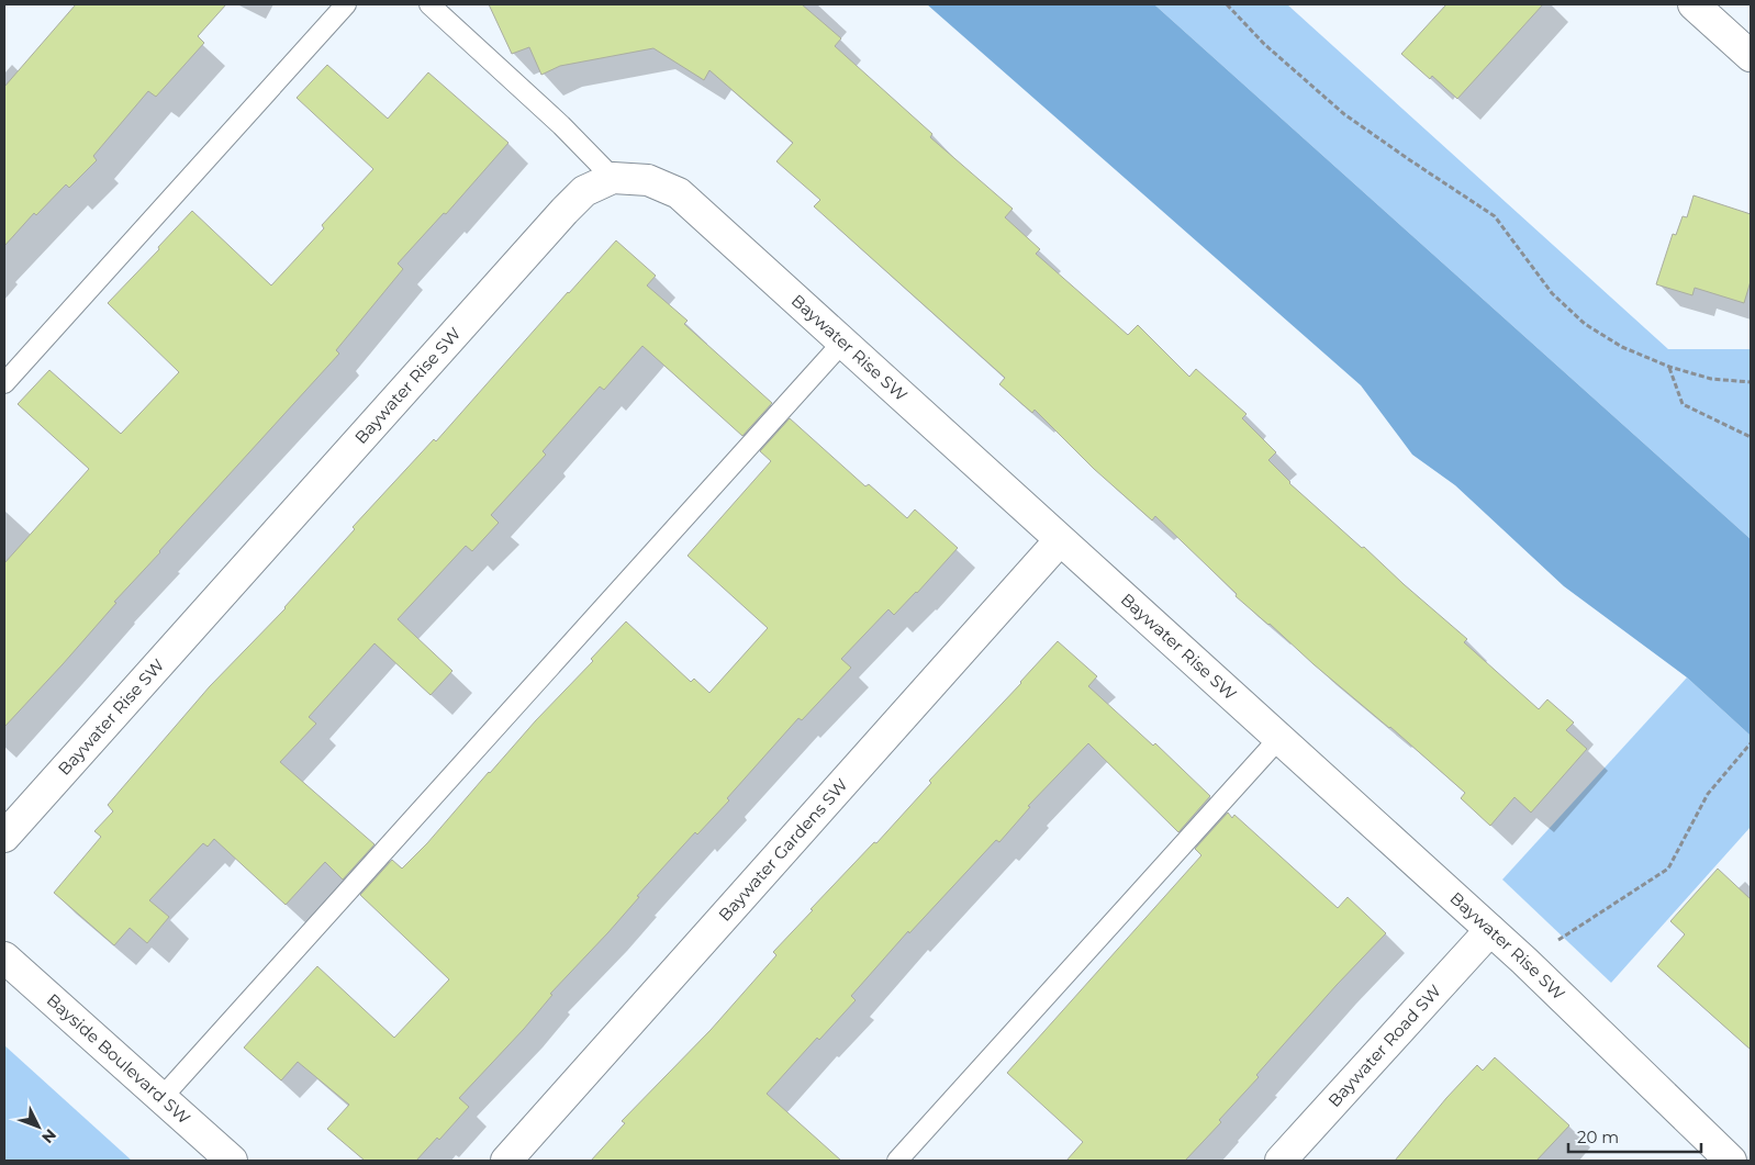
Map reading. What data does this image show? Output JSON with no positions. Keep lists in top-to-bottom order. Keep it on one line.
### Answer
{"streets":{"street":["Baywater Rise SW","Baywater Gardens SW","Baywater Road SW","Bayside Boulevard SW"]},"crossings":[["Baywater Rise SW","Baywater Gardens SW"],["Baywater Rise SW","Baywater Road SW"]],"scale_bar":"20 m","north":"bottom right"}
